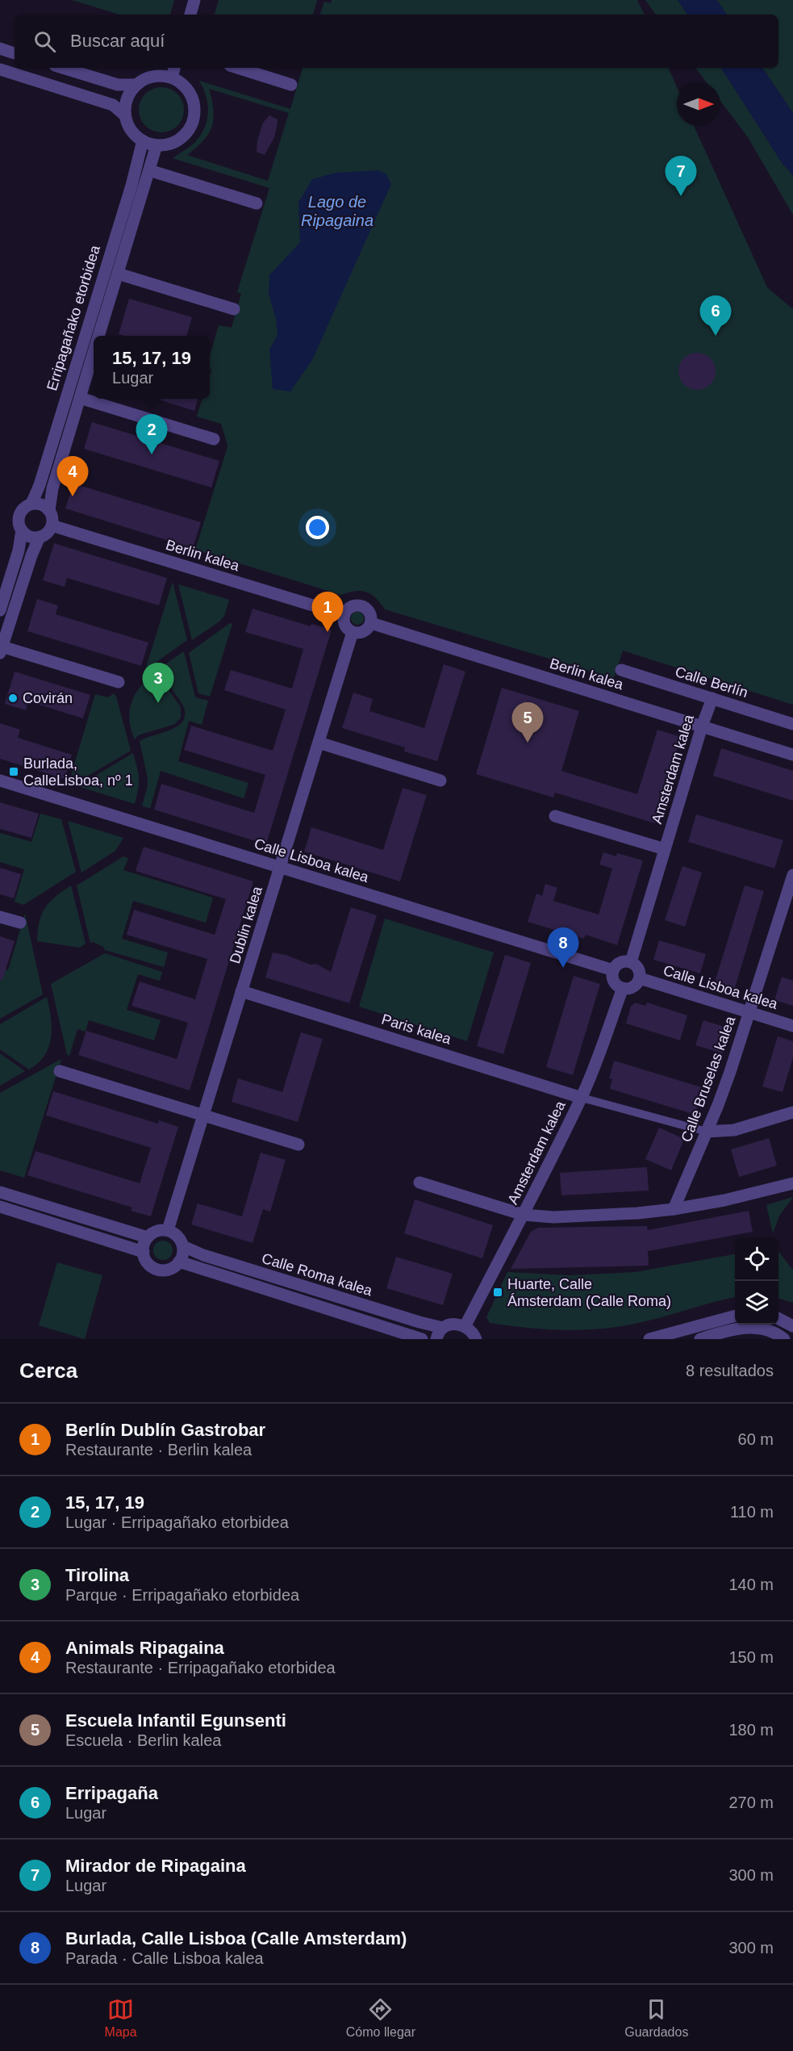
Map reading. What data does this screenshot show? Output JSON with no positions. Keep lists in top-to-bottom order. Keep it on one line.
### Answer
{"streets":{"street":["Erripagañako etorbidea","Berlin kalea","Calle Berlín","Amsterdam kalea","Calle Lisboa kalea","Dublin kalea","Paris kalea","Calle Bruselas kalea","Calle Roma kalea"]},"crossings":[["Erripagañako etorbidea","Berlin kalea"],["Berlin kalea","Amsterdam kalea"],["Berlin kalea","Dublin kalea"],["Calle Berlín","Amsterdam kalea"],["Amsterdam kalea","Calle Lisboa kalea"],["Amsterdam kalea","Paris kalea"],["Amsterdam kalea","Calle Roma kalea"],["Calle Lisboa kalea","Dublin kalea"],["Calle Lisboa kalea","Calle Bruselas kalea"],["Dublin kalea","Paris kalea"],["Dublin kalea","Calle Roma kalea"]],"water":["Lago de Ripagaina"],"places":{"other":["Covirán"],"transit":["Burlada, CalleLisboa, nº 1","Huarte, Calle Ámsterdam (Calle Roma)"]},"north":"right","page":{"search":"Buscar aquí","pins":["7","6","2","4","1","3","5","8"],"popup":["15, 17, 19","Lugar"],"heading":["Cerca","8 resultados"],"list":[{"mark":"1","name":"Berlín Dublín Gastrobar","note":"Restaurante · Berlin kalea","value":"60 m"},{"mark":"2","name":"15, 17, 19","note":"Lugar · Erripagañako etorbidea","value":"110 m"},{"mark":"3","name":"Tirolina","note":"Parque · Erripagañako etorbidea","value":"140 m"},{"mark":"4","name":"Animals Ripagaina","note":"Restaurante · Erripagañako etorbidea","value":"150 m"},{"mark":"5","name":"Escuela Infantil Egunsenti","note":"Escuela · Berlin kalea","value":"180 m"},{"mark":"6","name":"Erripagaña","note":"Lugar","value":"270 m"},{"mark":"7","name":"Mirador de Ripagaina","note":"Lugar","value":"300 m"},{"mark":"8","name":"Burlada, Calle Lisboa (Calle Amsterdam)","note":"Parada · Calle Lisboa kalea","value":"300 m"}],"nav":["Mapa","Cómo llegar","Guardados"]}}
